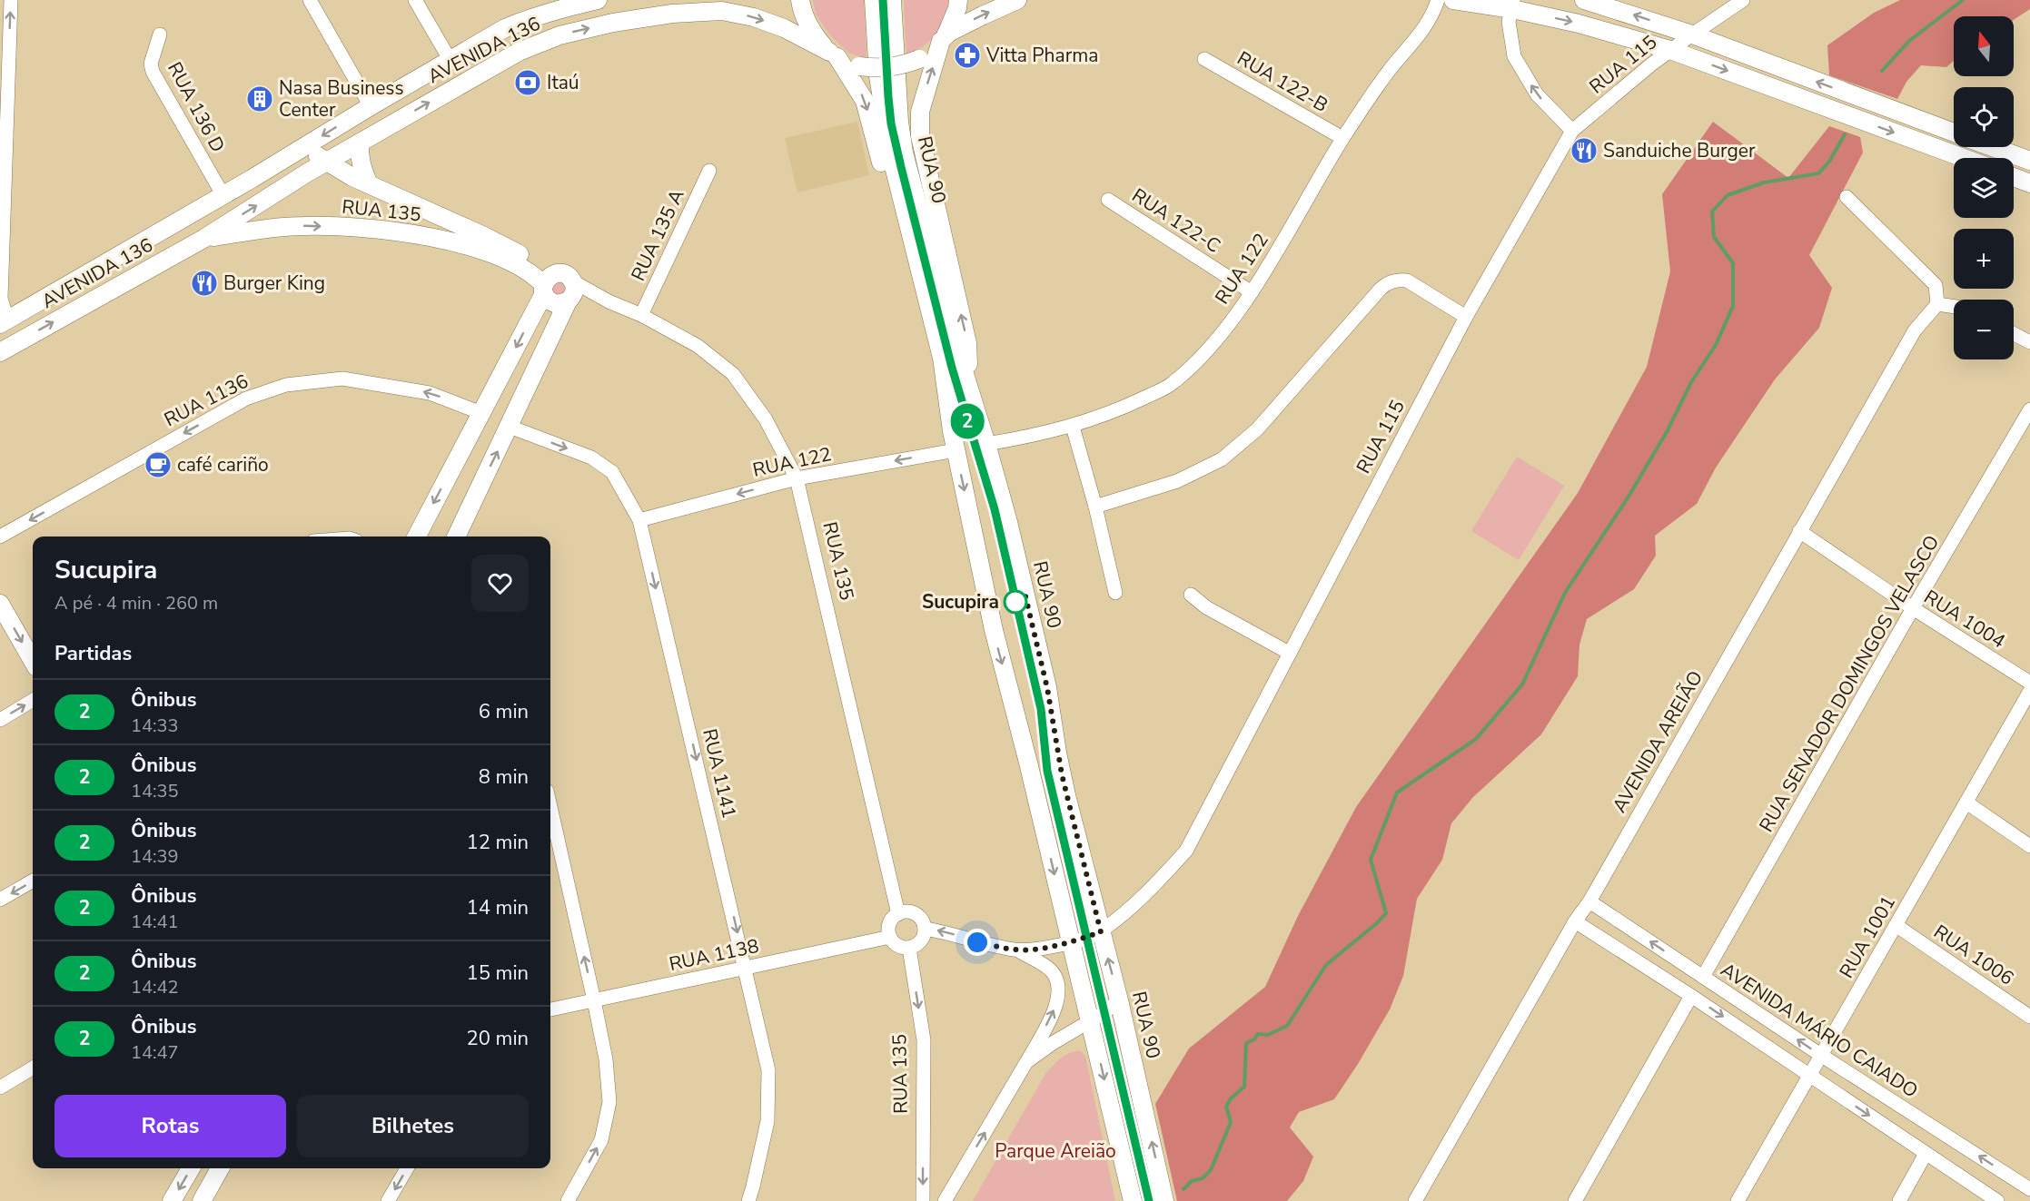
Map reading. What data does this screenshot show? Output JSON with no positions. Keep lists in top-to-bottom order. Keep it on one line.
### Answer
{"streets":{"main road":["AVENIDA 136","RUA 90","RUA 135"],"street":["RUA 115","RUA 122-B","RUA 136 D","RUA 122-C","RUA 135 A","RUA 122","RUA 1136","RUA 1004","RUA SENADOR DOMINGOS VELASCO","AVENIDA AREIÃO","RUA 1141","RUA 1001","RUA 1138","RUA 1006","AVENIDA MÁRIO CAIADO"]},"crossings":[["AVENIDA 136","RUA 136 D"],["AVENIDA 136","RUA 135"],["RUA 115","RUA 90"],["RUA 122-B","RUA 122"],["RUA 90","RUA 122"],["RUA 135","RUA 135 A"],["RUA 135","RUA 122"],["RUA 135","RUA 1138"],["RUA 122-C","RUA 122"],["RUA 122","RUA 1141"],["RUA 1004","RUA SENADOR DOMINGOS VELASCO"],["RUA 1004","AVENIDA AREIÃO"],["RUA SENADOR DOMINGOS VELASCO","AVENIDA MÁRIO CAIADO"],["AVENIDA AREIÃO","AVENIDA MÁRIO CAIADO"],["RUA 1141","RUA 1138"],["RUA 1001","RUA 1006"],["RUA 1001","AVENIDA MÁRIO CAIADO"]],"one_way":["RUA 1136","RUA 1141"],"parks":["Parque Areião"],"places":{"pharmacy":["Vitta Pharma"],"bank":["Itaú"],"building":["Nasa Business Center"],"restaurant":["Sanduiche Burger","Burger King"],"cafe":["café cariño"],"other":["Sucupira"]},"lines":["bus line 2"],"north":"top","page":{"on_map":"2","map_buttons":["+","−"],"heading":[["Sucupira","A pé · 4 min · 260 m"],"Partidas"],"list":[{"mark":"2","name":"Ônibus","note":"14:33","value":"6 min"},{"mark":"2","name":"Ônibus","note":"14:35","value":"8 min"},{"mark":"2","name":"Ônibus","note":"14:39","value":"12 min"},{"mark":"2","name":"Ônibus","note":"14:41","value":"14 min"},{"mark":"2","name":"Ônibus","note":"14:42","value":"15 min"},{"mark":"2","name":"Ônibus","note":"14:47","value":"20 min"}],"buttons":["Rotas","Bilhetes"]}}
